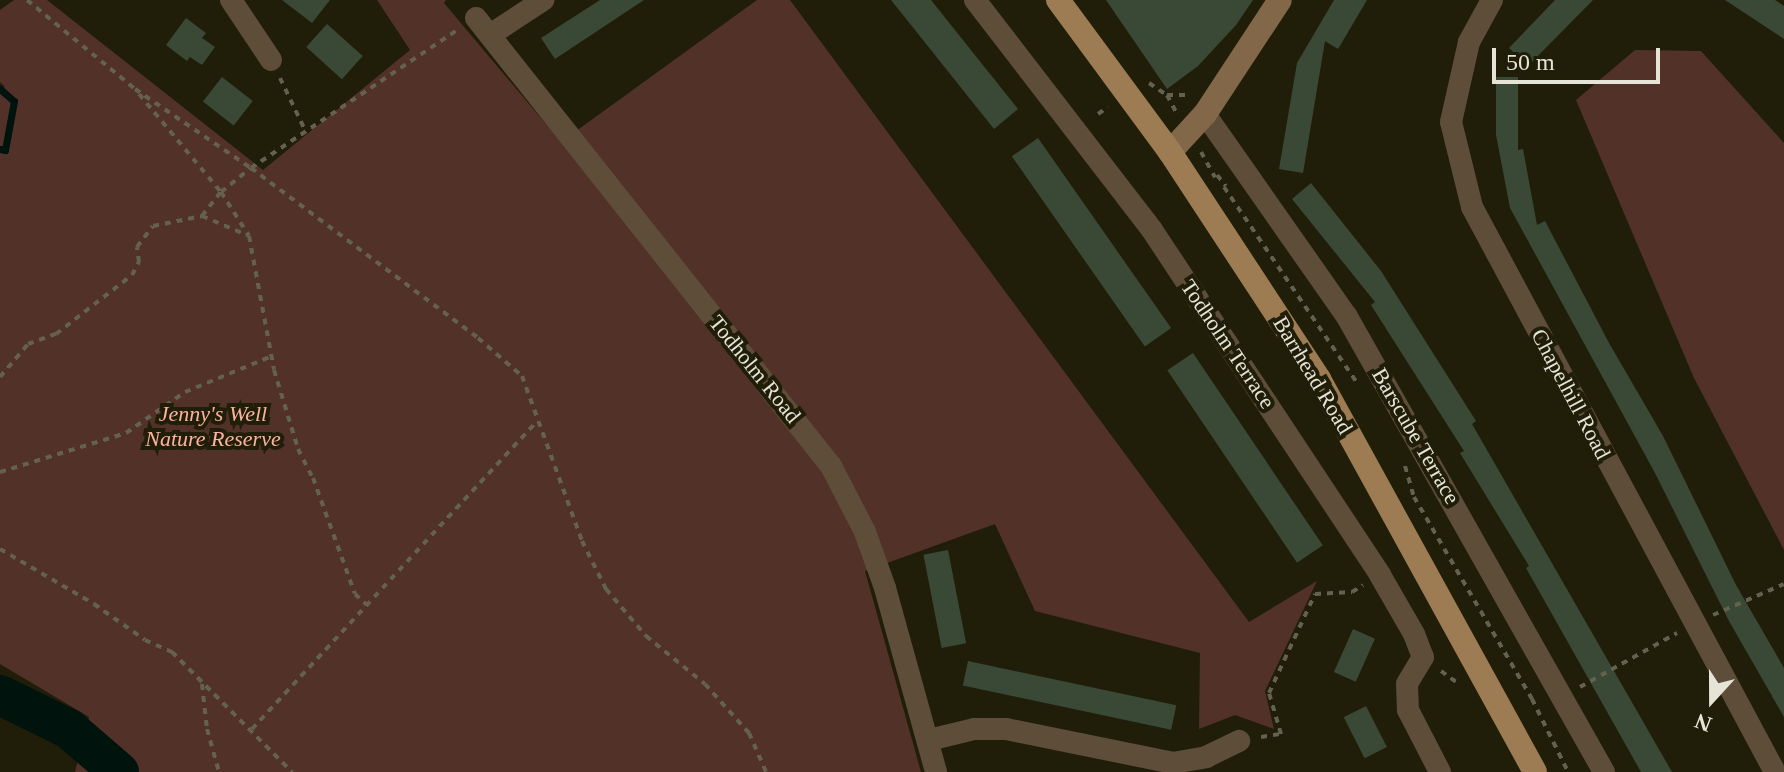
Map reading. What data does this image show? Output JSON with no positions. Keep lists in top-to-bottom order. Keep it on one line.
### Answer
{"streets":{"main road":["Barrhead Road"],"street":["Todholm Terrace","Todholm Road","Chapelhill Road","Barscube Terrace"]},"parks":["Jenny's Well Nature Reserve"],"scale_bar":"50 m","north":"bottom"}
